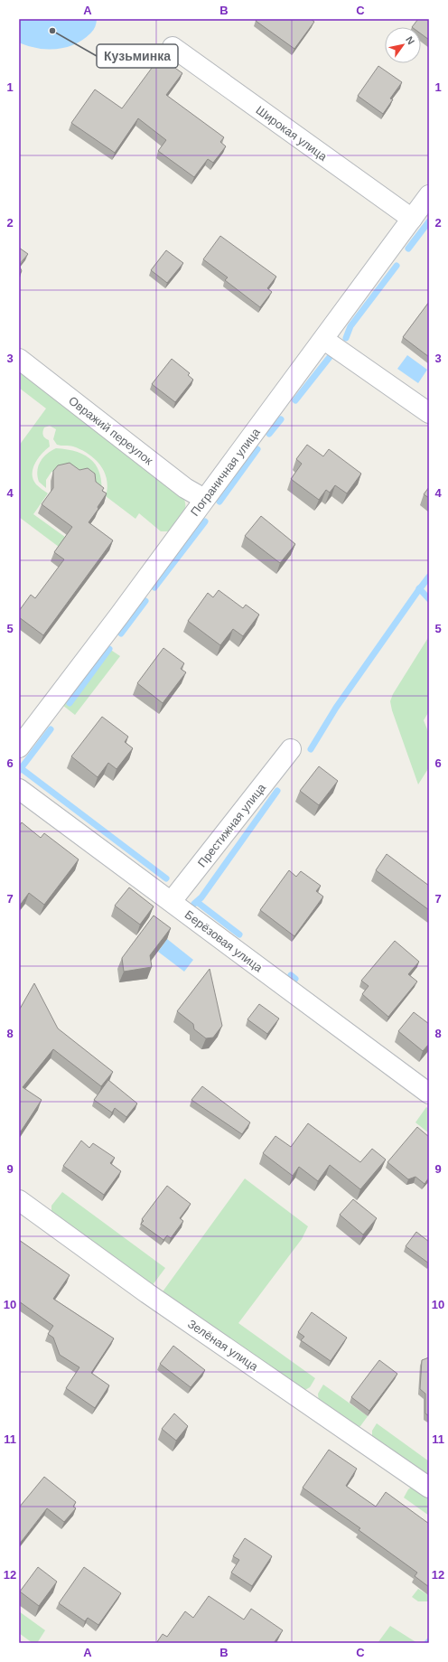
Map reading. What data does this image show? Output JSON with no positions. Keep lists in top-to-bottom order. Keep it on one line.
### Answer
{"streets":{"street":["Широкая улица","Овражий переулок","Пограничная улица","Престижная улица","Берёзовая улица","Зелёная улица"]},"crossings":[["Широкая улица","Пограничная улица"],["Овражий переулок","Пограничная улица"],["Престижная улица","Берёзовая улица"]],"places":["Кузьминка"],"north":"top right","grid":{"columns":["A","B","C"],"rows":["1","2","3","4","5","6","7","8","9","10","11","12"]}}
